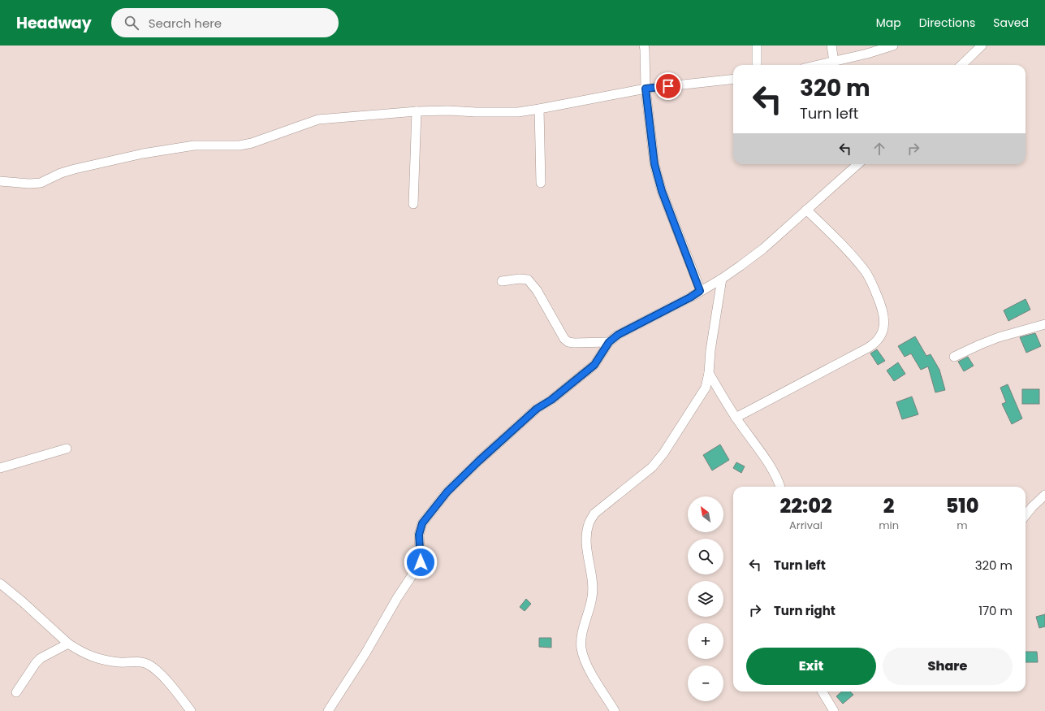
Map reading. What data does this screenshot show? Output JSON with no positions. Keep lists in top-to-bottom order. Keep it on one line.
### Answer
{"north":"top left","page":{"header":"Headway","search":"Search here","nav":["Map","Directions","Saved"],"turn":["320 m","Turn left"],"eta":["22:02","Arrival","2","min","510","m"],"map_buttons":["+","−"],"list":[{"name":"Turn left","value":"320 m"},{"name":"Turn right","value":"170 m"}],"buttons":["Exit","Share"]}}
